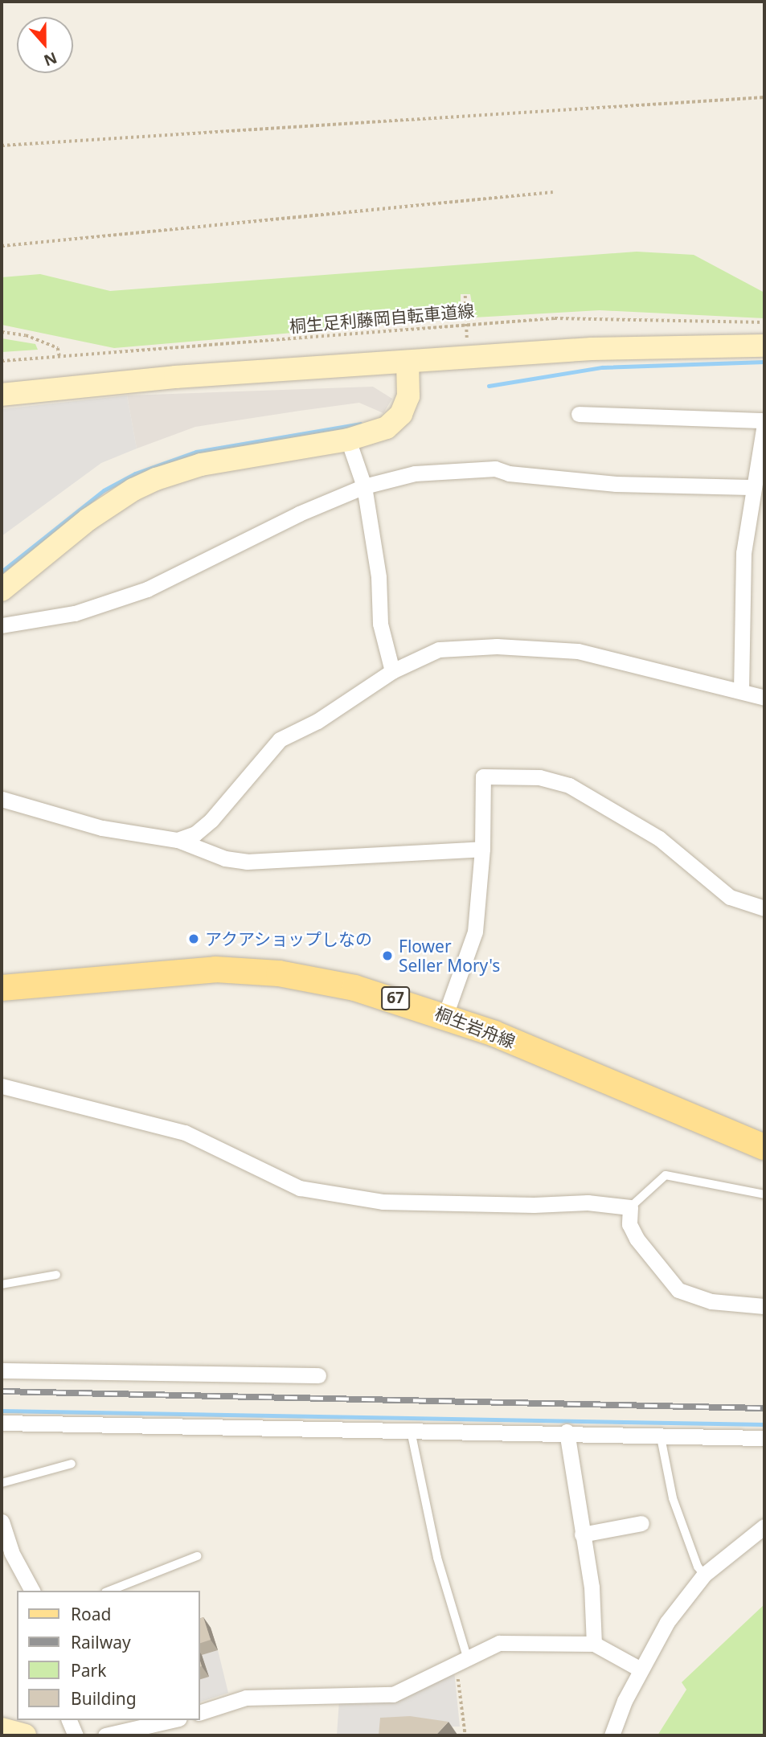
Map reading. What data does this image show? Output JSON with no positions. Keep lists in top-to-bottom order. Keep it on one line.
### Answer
{"streets":{"main road":["67","桐生岩舟線"],"path":["桐生足利藤岡自転車道線"]},"places":["アクアショップしなの","Flower Seller Mory's"],"legend":["Road","Railway","Park","Building"],"north":"bottom"}
